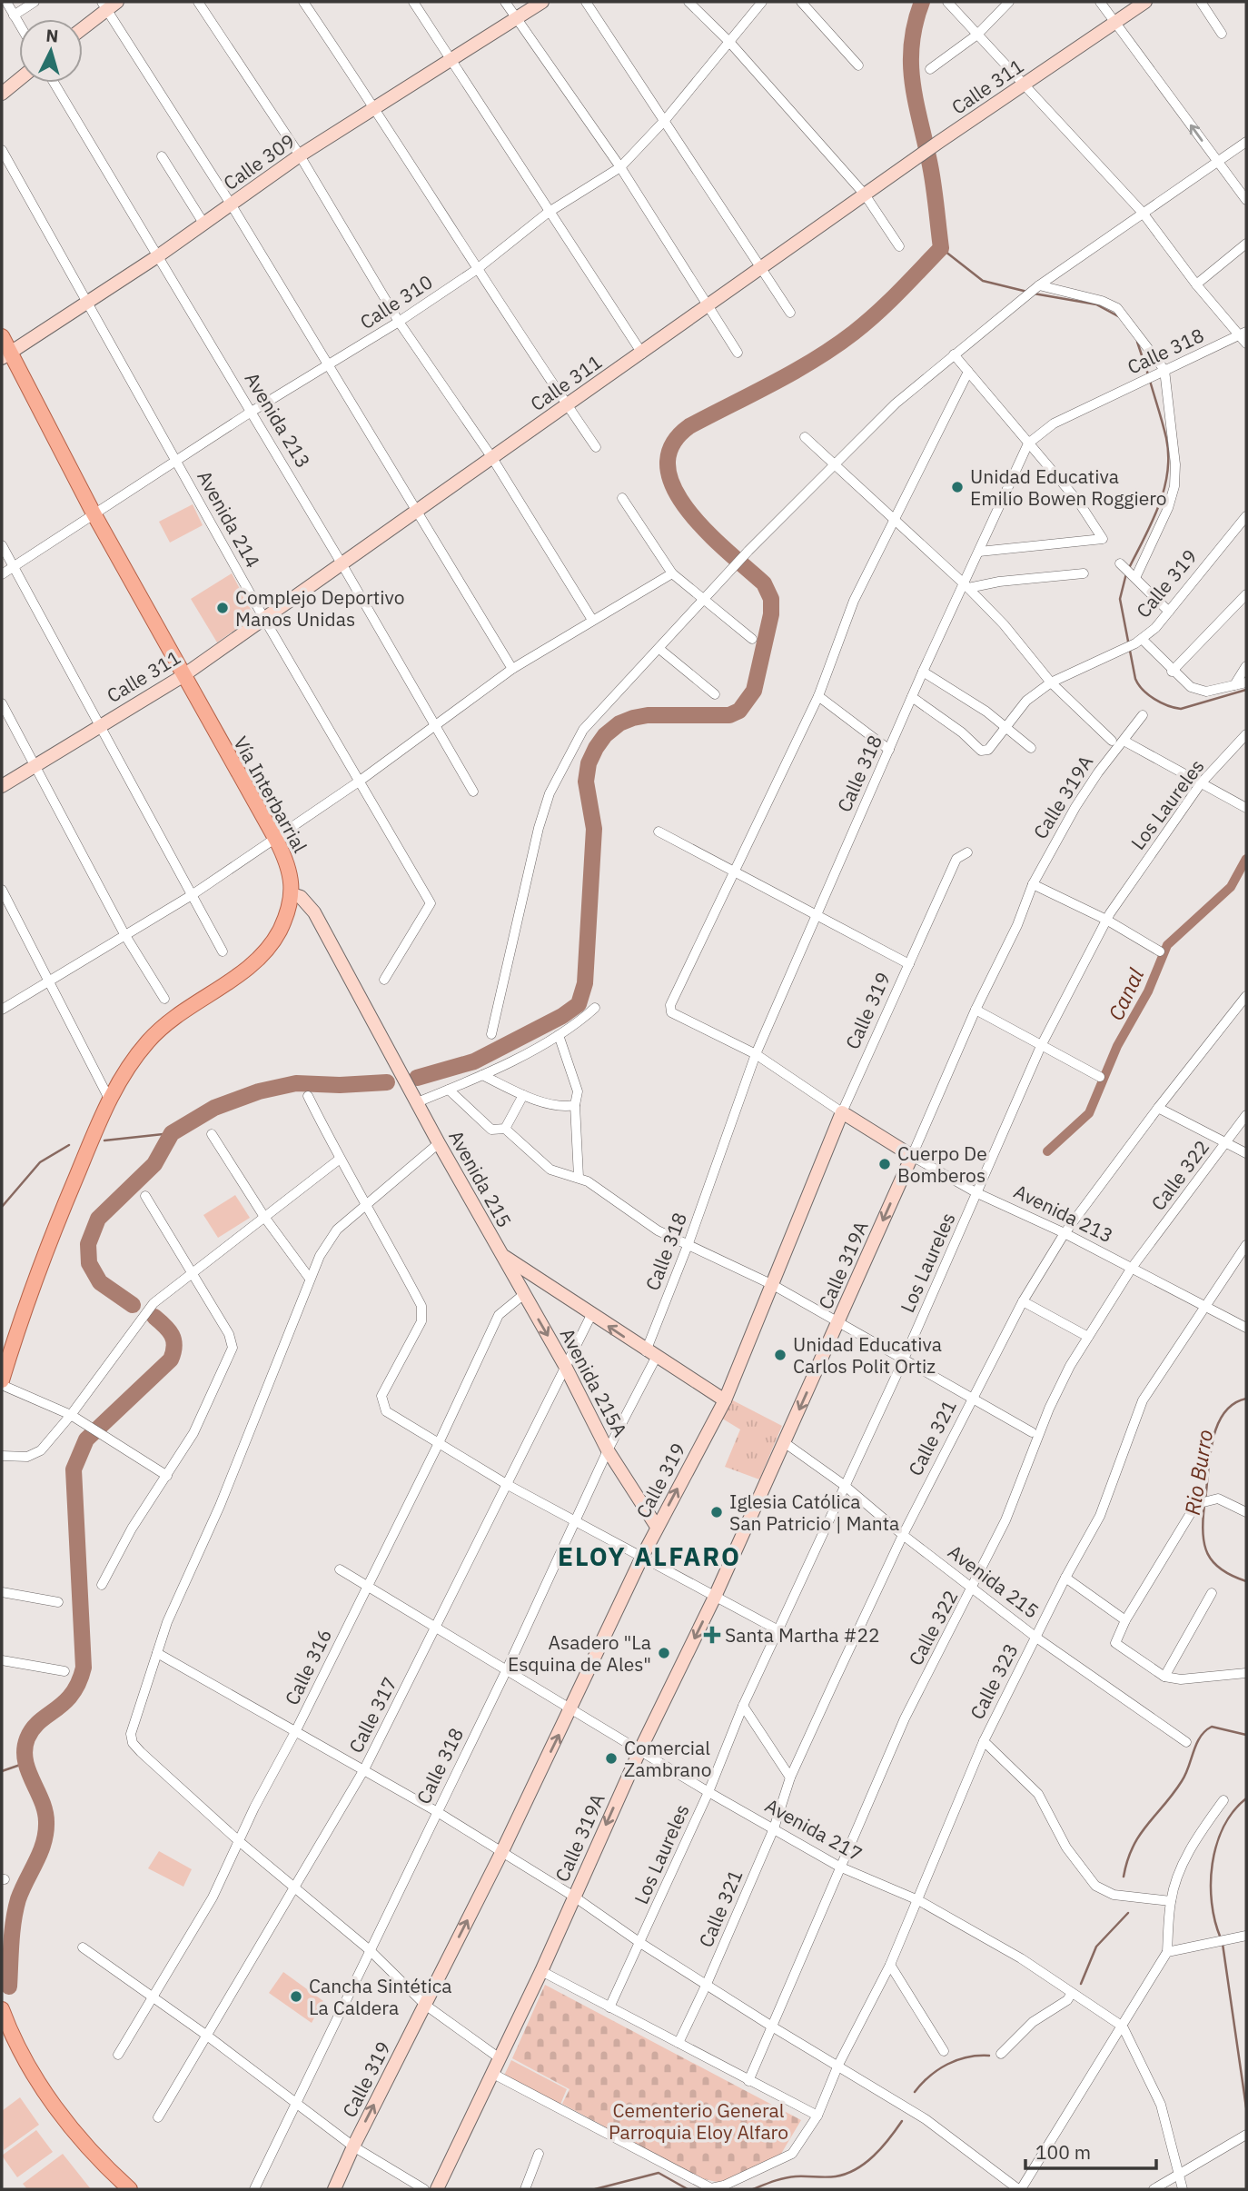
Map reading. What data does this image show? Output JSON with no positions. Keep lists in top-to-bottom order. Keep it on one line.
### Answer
{"streets":{"main road":["Vía Interbarrial"],"street":["Calle 311","Calle 309","Calle 310","Calle 318","Avenida 213","Avenida 214","Calle 319","Calle 319A","Los Laureles","Calle 322","Avenida 215","Avenida 215A","Calle 321","Calle 316","Calle 323","Calle 317","Avenida 217"]},"crossings":[["Calle 311","Avenida 213"],["Calle 311","Avenida 214"],["Calle 311","Vía Interbarrial"],["Calle 309","Avenida 213"],["Calle 309","Avenida 214"],["Calle 309","Vía Interbarrial"],["Calle 310","Avenida 213"],["Calle 310","Avenida 214"],["Calle 310","Vía Interbarrial"],["Calle 318","Avenida 213"],["Calle 318","Calle 319"],["Calle 318","Avenida 215"],["Calle 318","Avenida 215A"],["Calle 318","Avenida 217"],["Avenida 213","Calle 319"],["Avenida 213","Calle 319A"],["Avenida 213","Los Laureles"],["Avenida 213","Calle 322"],["Avenida 213","Calle 321"],["Avenida 213","Calle 323"],["Calle 319","Avenida 215"],["Calle 319","Avenida 215A"],["Calle 319","Avenida 217"],["Vía Interbarrial","Avenida 215"],["Calle 319A","Avenida 215"],["Calle 319A","Avenida 217"],["Los Laureles","Avenida 215"],["Los Laureles","Avenida 217"],["Calle 322","Avenida 215"],["Calle 322","Avenida 217"],["Avenida 215","Avenida 215A"],["Avenida 215","Calle 321"],["Avenida 215","Calle 323"],["Avenida 215","Calle 317"],["Avenida 215A","Calle 316"],["Avenida 215A","Calle 317"],["Calle 321","Avenida 217"],["Calle 316","Avenida 217"],["Calle 323","Avenida 217"],["Calle 317","Avenida 217"]],"one_way":["Calle 319A"],"districts":["ELOY ALFARO"],"water":["Canal","Rio Burro"],"parks":["Cementerio General Parroquia Eloy Alfaro"],"places":{"other":["Unidad Educativa Emilio Bowen Roggiero","Complejo Deportivo Manos Unidas","Cuerpo De Bomberos","Unidad Educativa Carlos Polit Ortiz","Iglesia Católica San Patricio | Manta","Asadero \"La Esquina de Ales\"","Comercial Zambrano","Cancha Sintética La Caldera"],"health":["Santa Martha #22"]},"scale_bar":"100 m","north":"top"}
